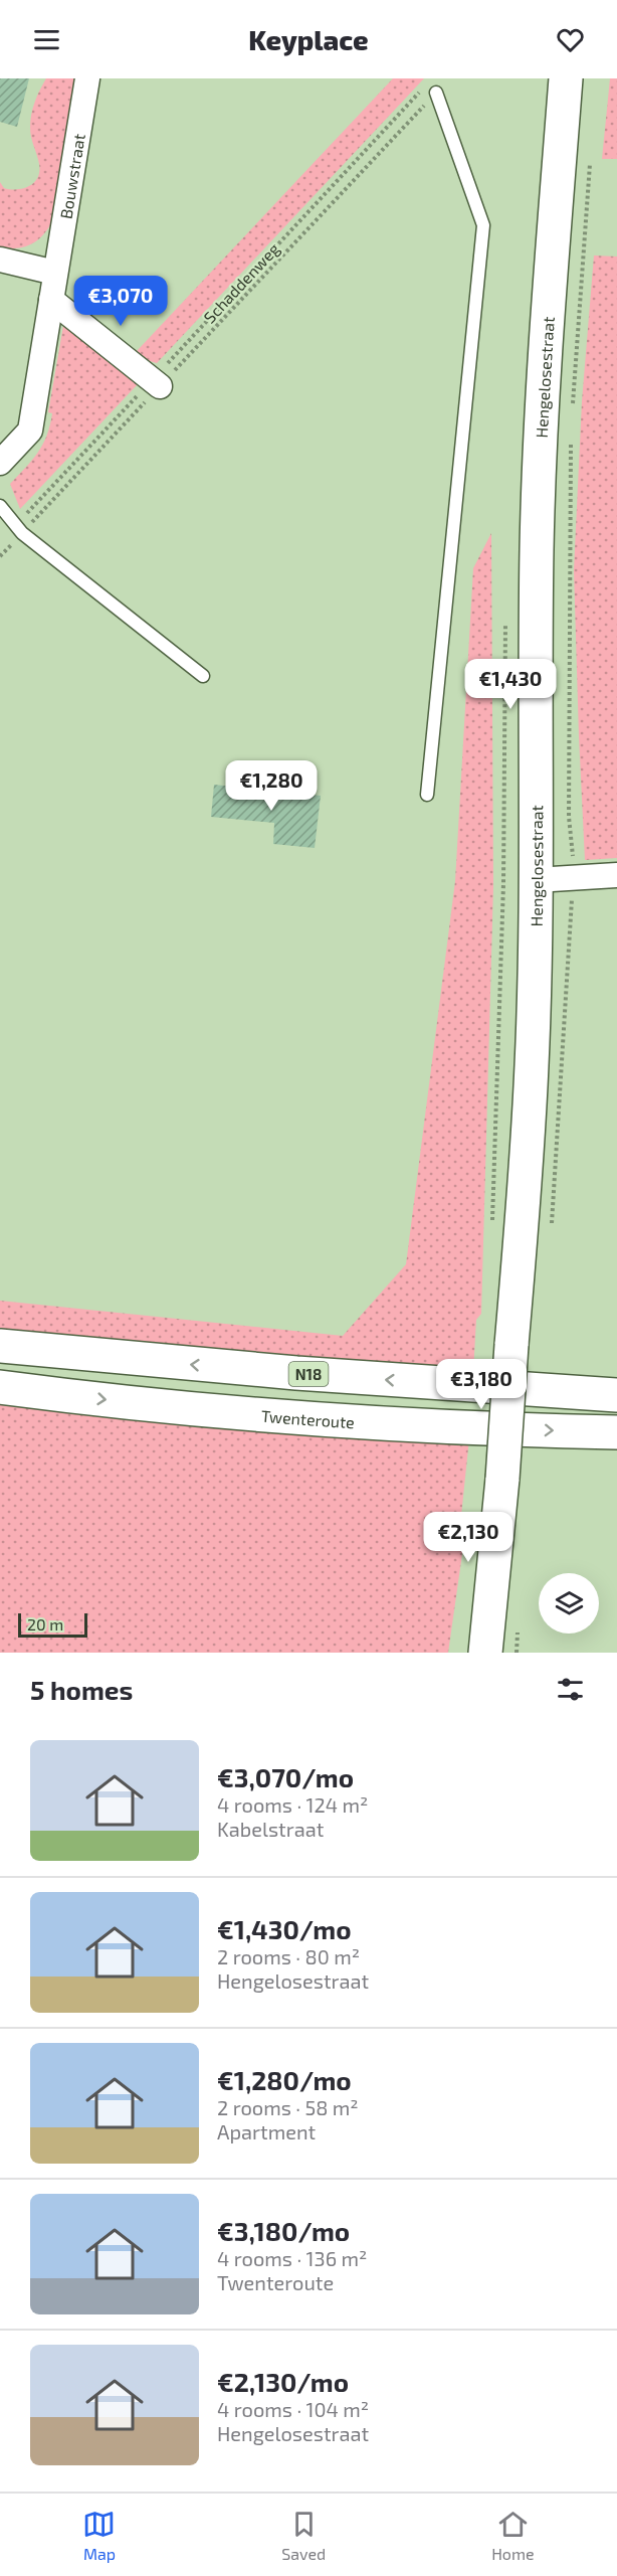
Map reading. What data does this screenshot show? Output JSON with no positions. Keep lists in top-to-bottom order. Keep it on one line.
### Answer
{"streets":{"main road":["Hengelosestraat","N18","Twenteroute"],"street":["Bouwstraat"],"path":["Schaddenweg"]},"scale_bar":"20 m","page":{"header":"Keyplace","price":["€3,070","€1,430","€1,280","€3,180","€2,130"],"scale":"20 m","heading":"5 homes","list":[{"name":"€3,070/mo","note":"4 rooms · 124 m² · Kabelstraat"},{"name":"€1,430/mo","note":"2 rooms · 80 m² · Hengelosestraat"},{"name":"€1,280/mo","note":"2 rooms · 58 m² · Apartment"},{"name":"€3,180/mo","note":"4 rooms · 136 m² · Twenteroute"},{"name":"€2,130/mo","note":"4 rooms · 104 m² · Hengelosestraat"}],"tabs":["Map","Saved","Home"]}}
